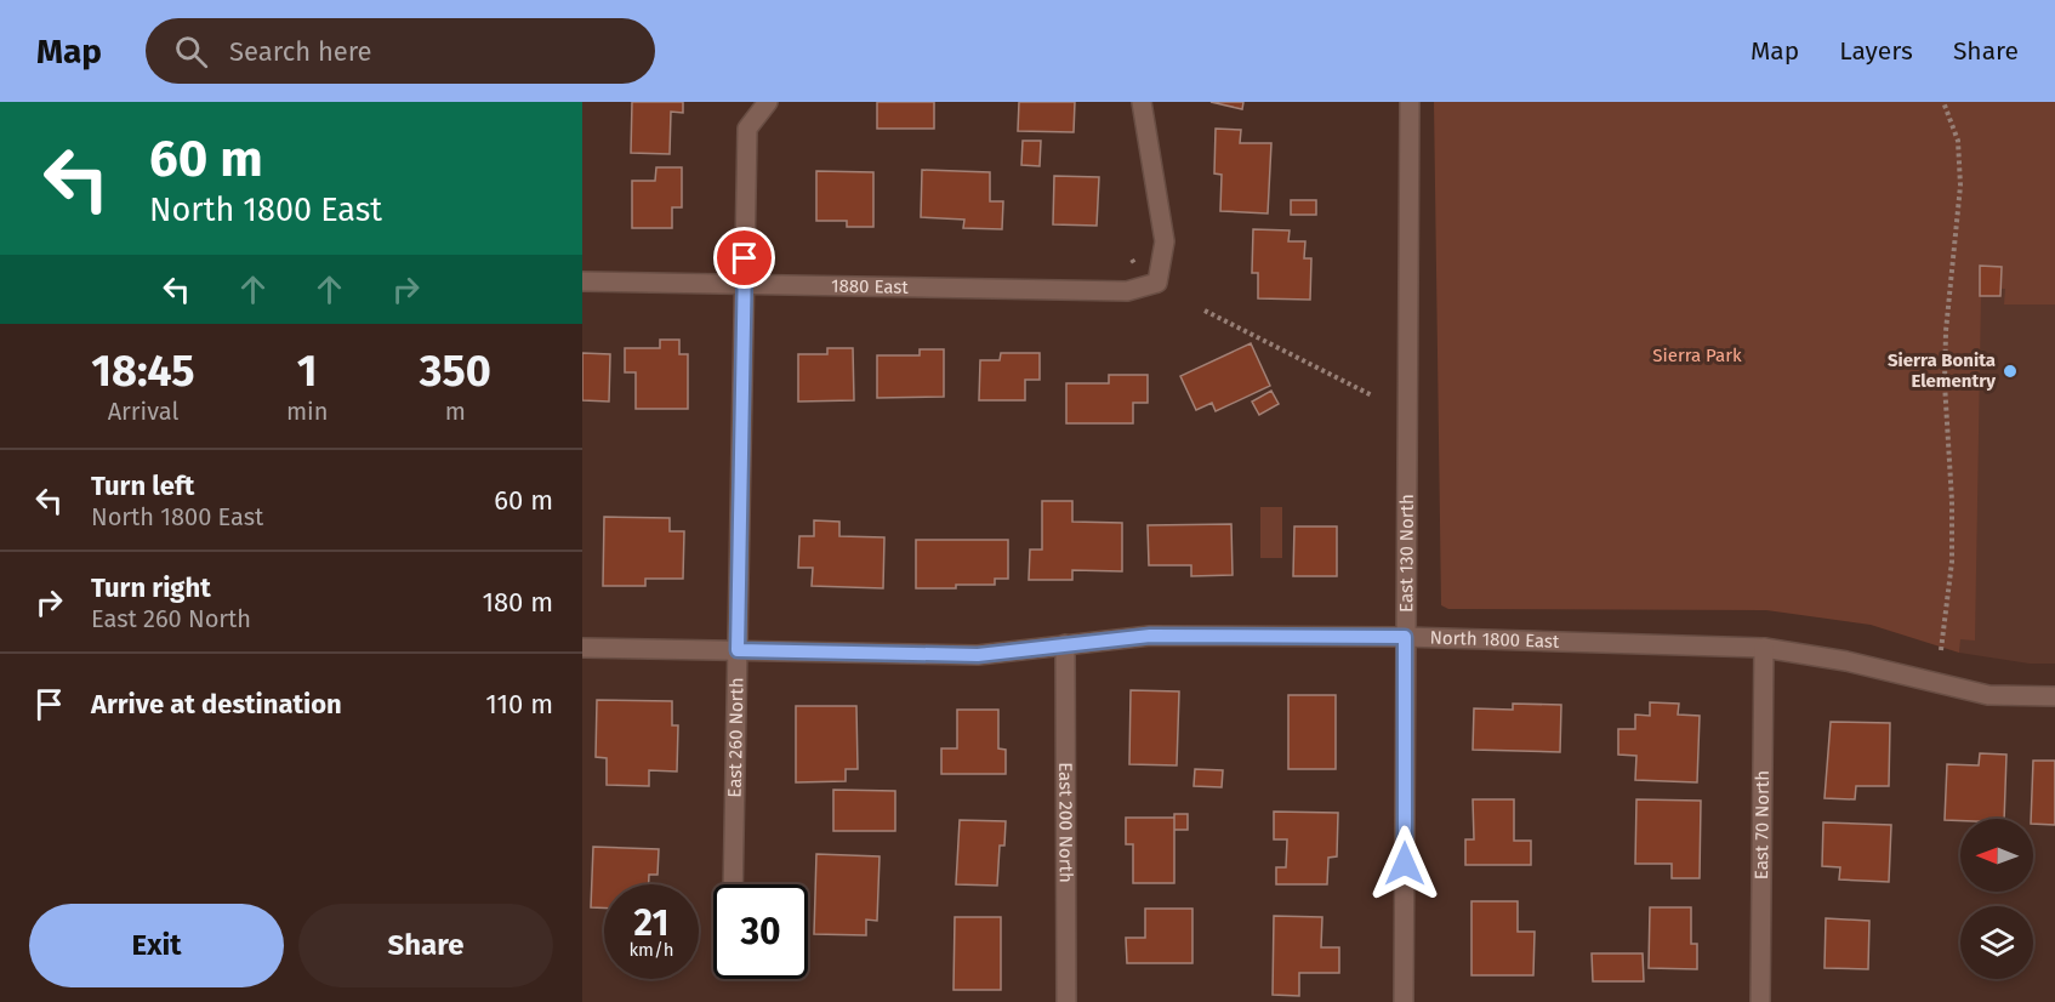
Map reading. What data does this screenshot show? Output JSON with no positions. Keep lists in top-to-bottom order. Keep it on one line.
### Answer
{"streets":{"street":["1880 East","East 130 North","North 1800 East","East 260 North","East 200 North","East 70 North"]},"crossings":[["1880 East","East 260 North"],["East 130 North","North 1800 East"],["North 1800 East","East 260 North"],["North 1800 East","East 200 North"],["North 1800 East","East 70 North"]],"parks":["Sierra Park"],"places":["Sierra Bonita Elementry"],"north":"left","page":{"header":"Map","search":"Search here","nav":["Map","Layers","Share"],"turn":["60 m","North 1800 East"],"eta":["18:45","Arrival","1","min","350","m"],"list":[{"name":"Turn left","note":"North 1800 East","value":"60 m"},{"name":"Turn right","note":"East 260 North","value":"180 m"},{"name":"Arrive at destination","value":"110 m"}],"speed":"21 km/h","limit":"30","buttons":["Exit","Share"]}}
